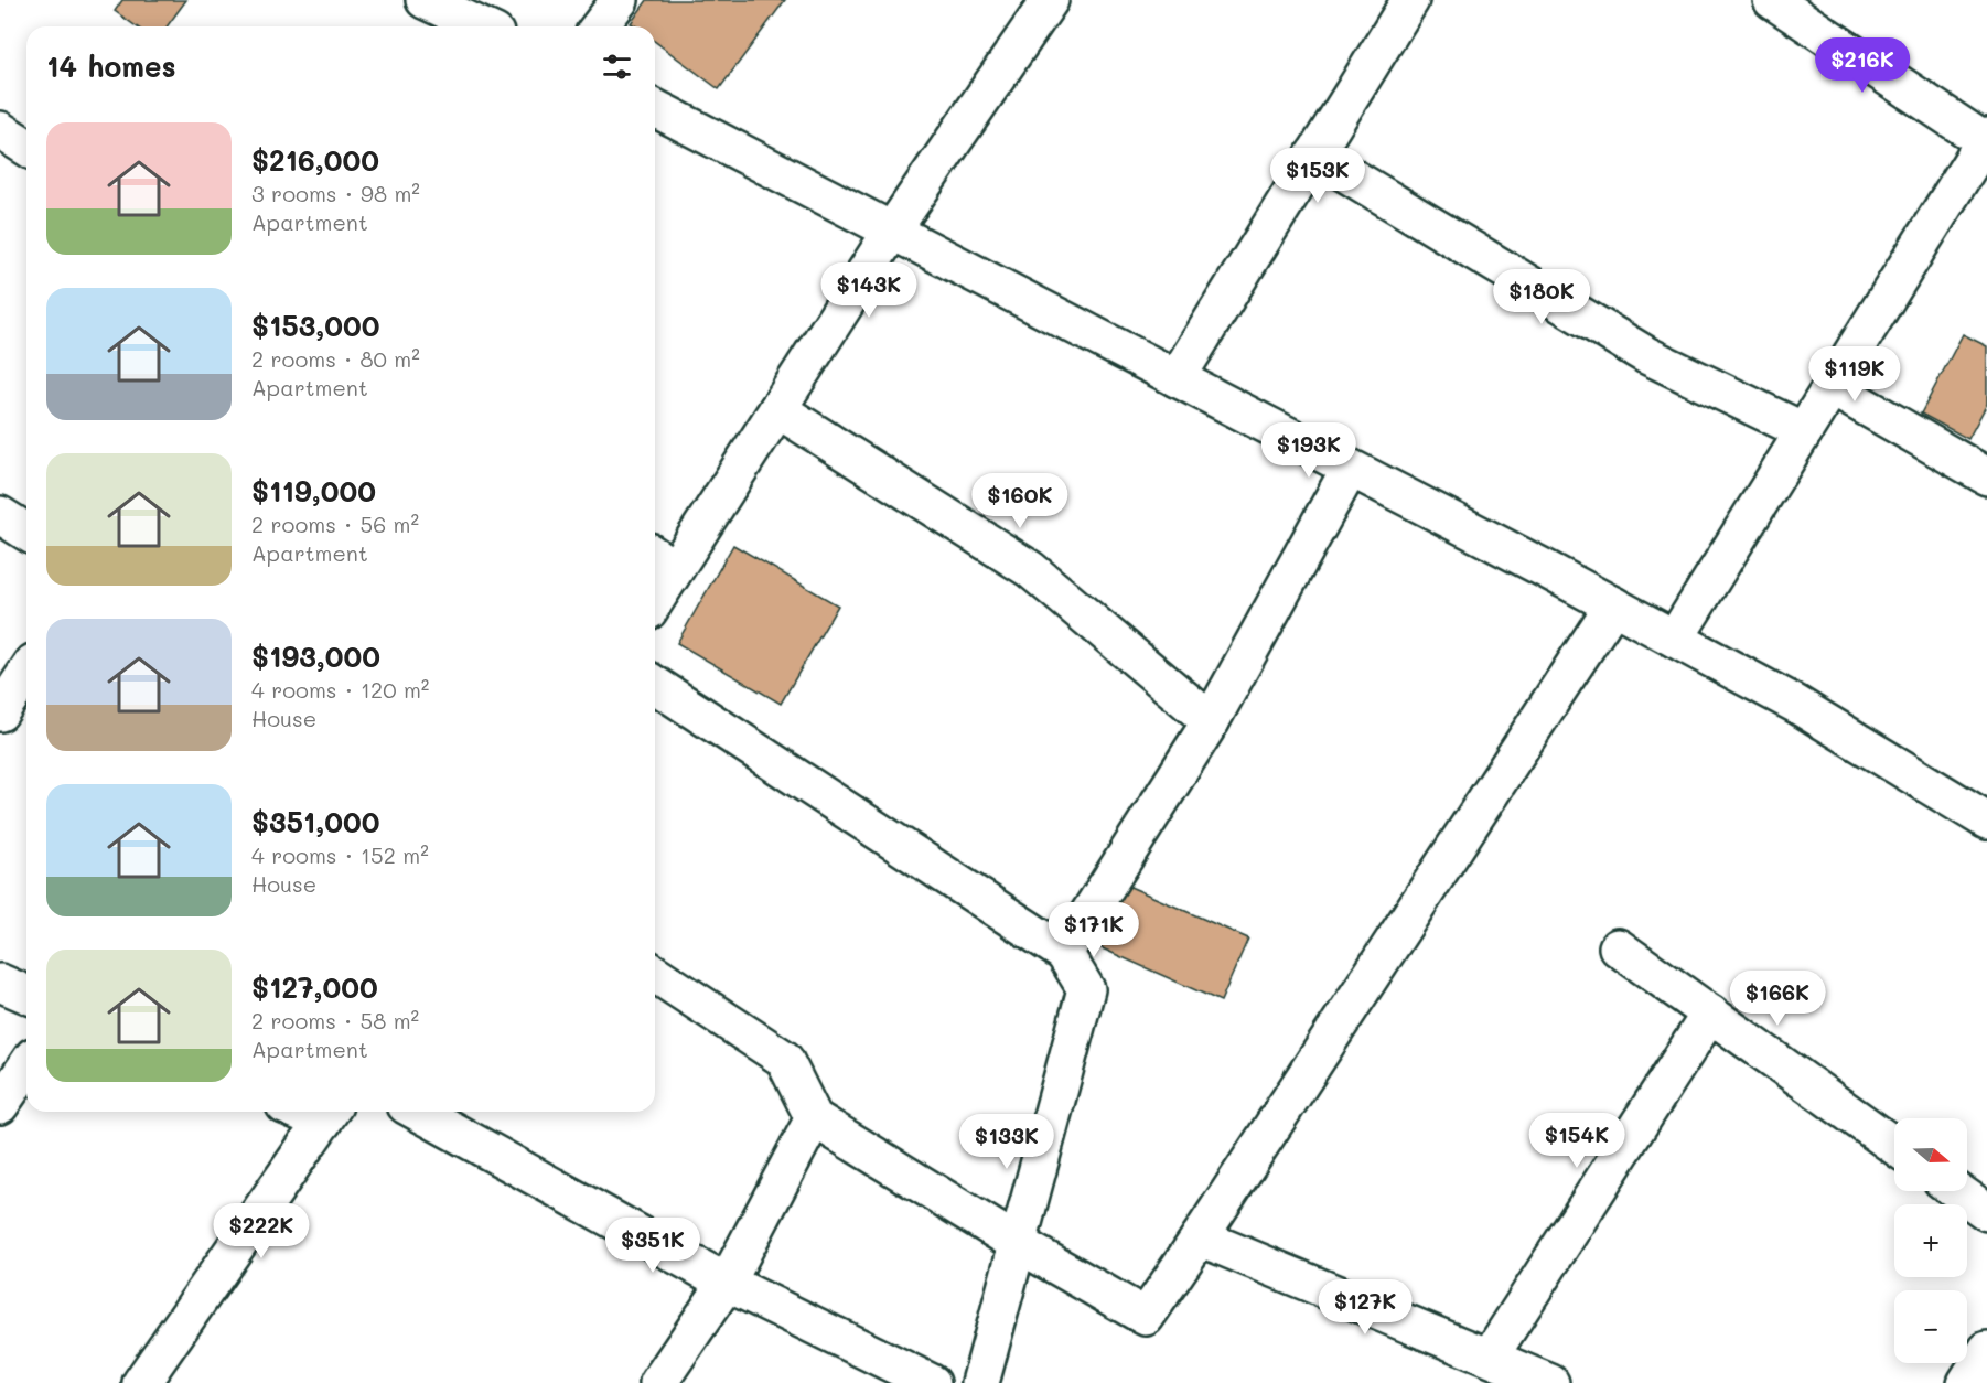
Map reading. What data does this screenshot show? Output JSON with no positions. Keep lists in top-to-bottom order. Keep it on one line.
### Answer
{"north":"right","page":{"heading":"14 homes","price":["$216K","$153K","$143K","$180K","$119K","$193K","$160K","$171K","$166K","$154K","$133K","$222K","$351K","$127K"],"list":[{"name":"$216,000","note":"3 rooms · 98 m² · Apartment"},{"name":"$153,000","note":"2 rooms · 80 m² · Apartment"},{"name":"$119,000","note":"2 rooms · 56 m² · Apartment"},{"name":"$193,000","note":"4 rooms · 120 m² · House"},{"name":"$351,000","note":"4 rooms · 152 m² · House"},{"name":"$127,000","note":"2 rooms · 58 m² · Apartment"}],"map_buttons":["+","−"]}}
